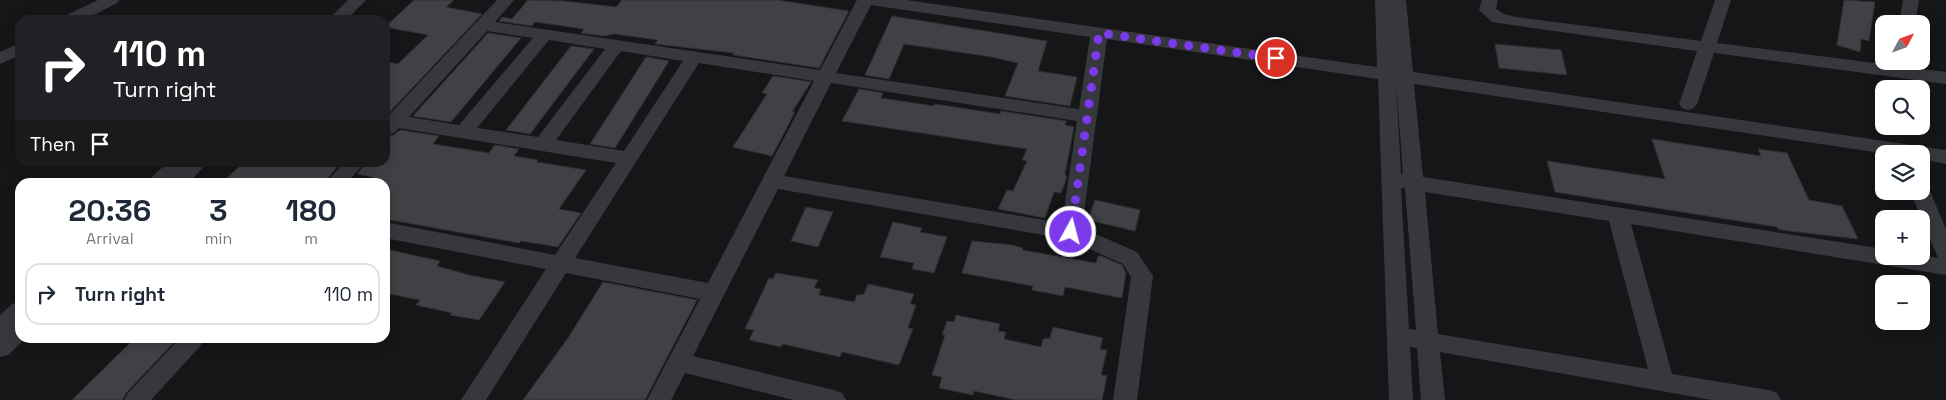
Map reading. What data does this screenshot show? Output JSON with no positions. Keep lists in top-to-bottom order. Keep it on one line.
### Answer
{"north":"top right","page":{"map_buttons":["+","−"],"turn":["110 m","Turn right"],"then":"Then","eta":["20:36","Arrival","3","min","180","m"],"list":[{"name":"Turn right","value":"110 m"}]}}
